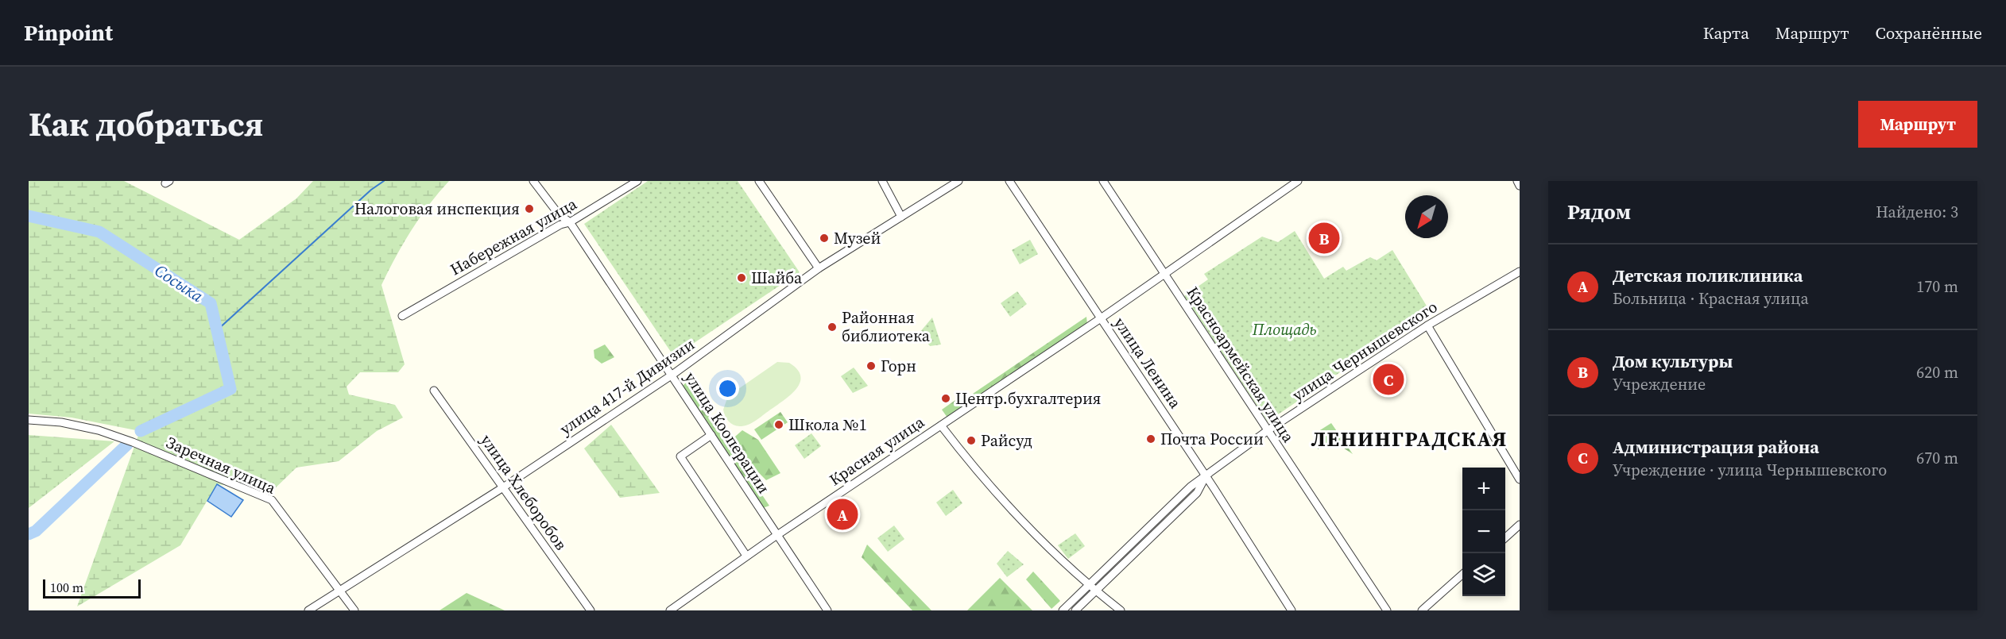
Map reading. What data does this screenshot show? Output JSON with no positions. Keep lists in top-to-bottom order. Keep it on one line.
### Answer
{"streets":{"street":["Набережная улица","улица Чернышевского","улица Ленина","Красноармейская улица","улица 417-й Дивизии","улица Кооперации","Красная улица","Заречная улица","улица Хлеборобов"]},"crossings":[["Набережная улица","улица Кооперации"],["улица Чернышевского","улица Ленина"],["улица Чернышевского","Красноармейская улица"],["улица Ленина","Красная улица"],["Красноармейская улица","Красная улица"],["улица 417-й Дивизии","улица Кооперации"],["улица 417-й Дивизии","Заречная улица"],["улица 417-й Дивизии","улица Хлеборобов"],["улица Кооперации","Красная улица"]],"districts":["ЛЕНИНГРАДСКАЯ"],"water":["Сосыка"],"parks":["Площадь"],"places":["Налоговая инспекция","Музей","Шайба","Районная библиотека","Горн","Центр.бухгалтерия","Школа №1","Почта России","Райсуд"],"scale_bar":"100 m","north":"bottom left","page":{"header":"Pinpoint","nav":["Карта","Маршрут","Сохранённые"],"title":"Как добраться","buttons":"Маршрут","heading":["Рядом","Найдено: 3"],"pins":["B","C","A"],"list":[{"mark":"A","name":"Детская поликлиника","note":"Больница · Красная улица","value":"170 m"},{"mark":"B","name":"Дом культуры","note":"Учреждение","value":"620 m"},{"mark":"C","name":"Администрация района","note":"Учреждение · улица Чернышевского","value":"670 m"}],"map_buttons":["+","−"],"scale":"100 m"}}
